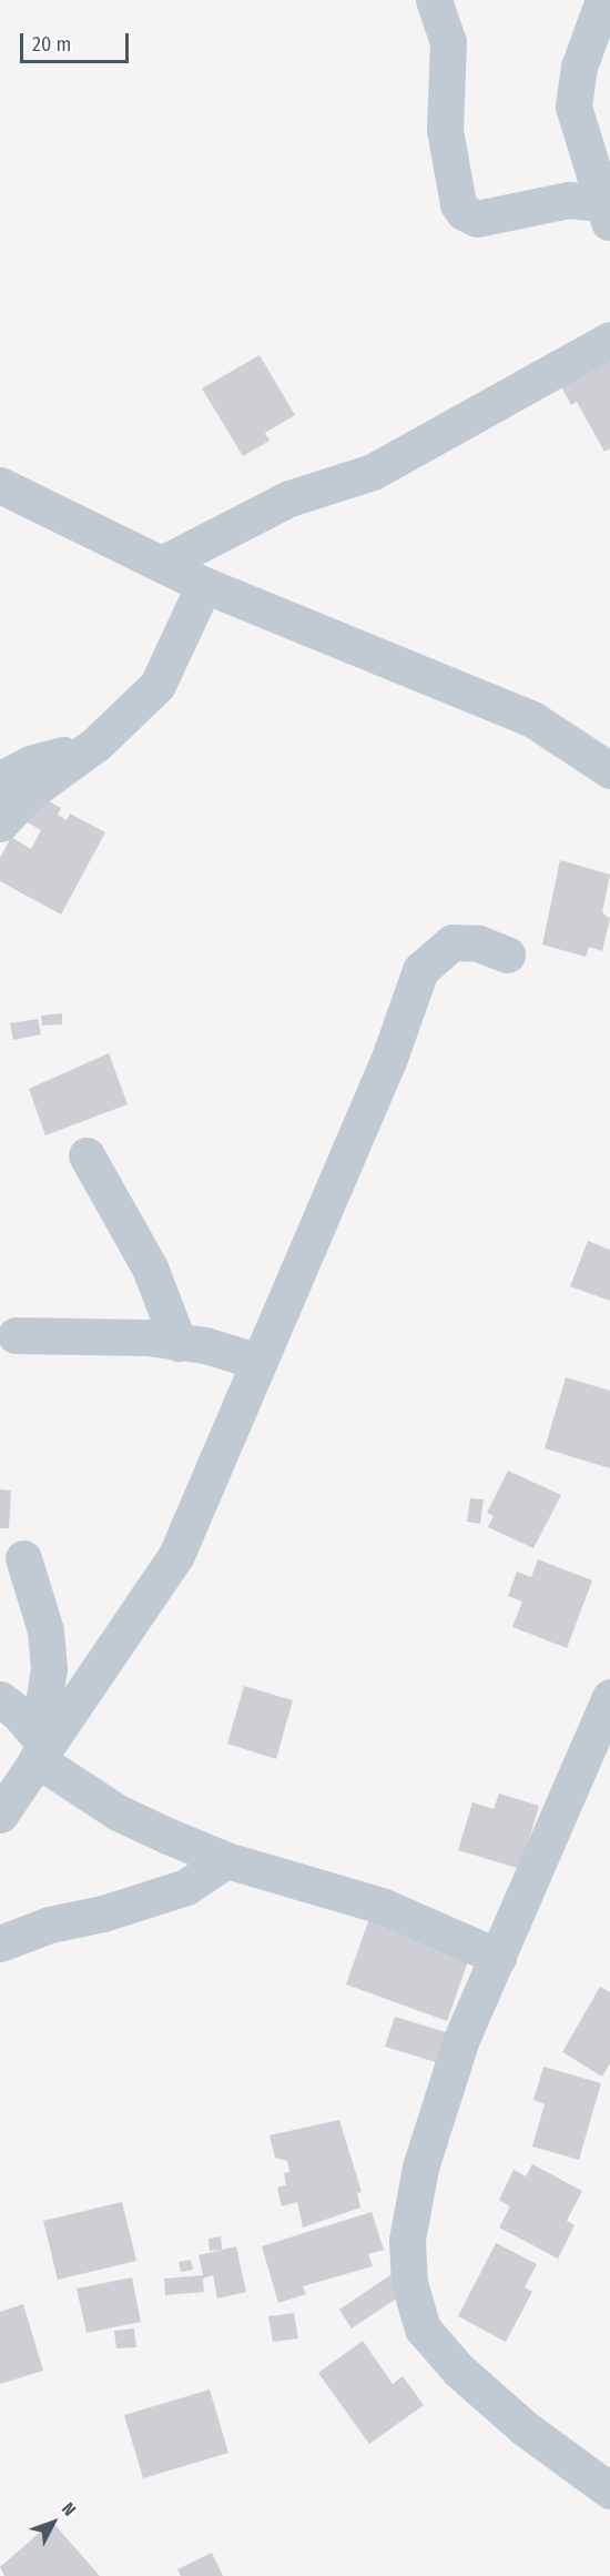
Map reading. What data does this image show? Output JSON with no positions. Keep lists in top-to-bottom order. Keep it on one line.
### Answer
{"scale_bar":"20 m","north":"top right"}
